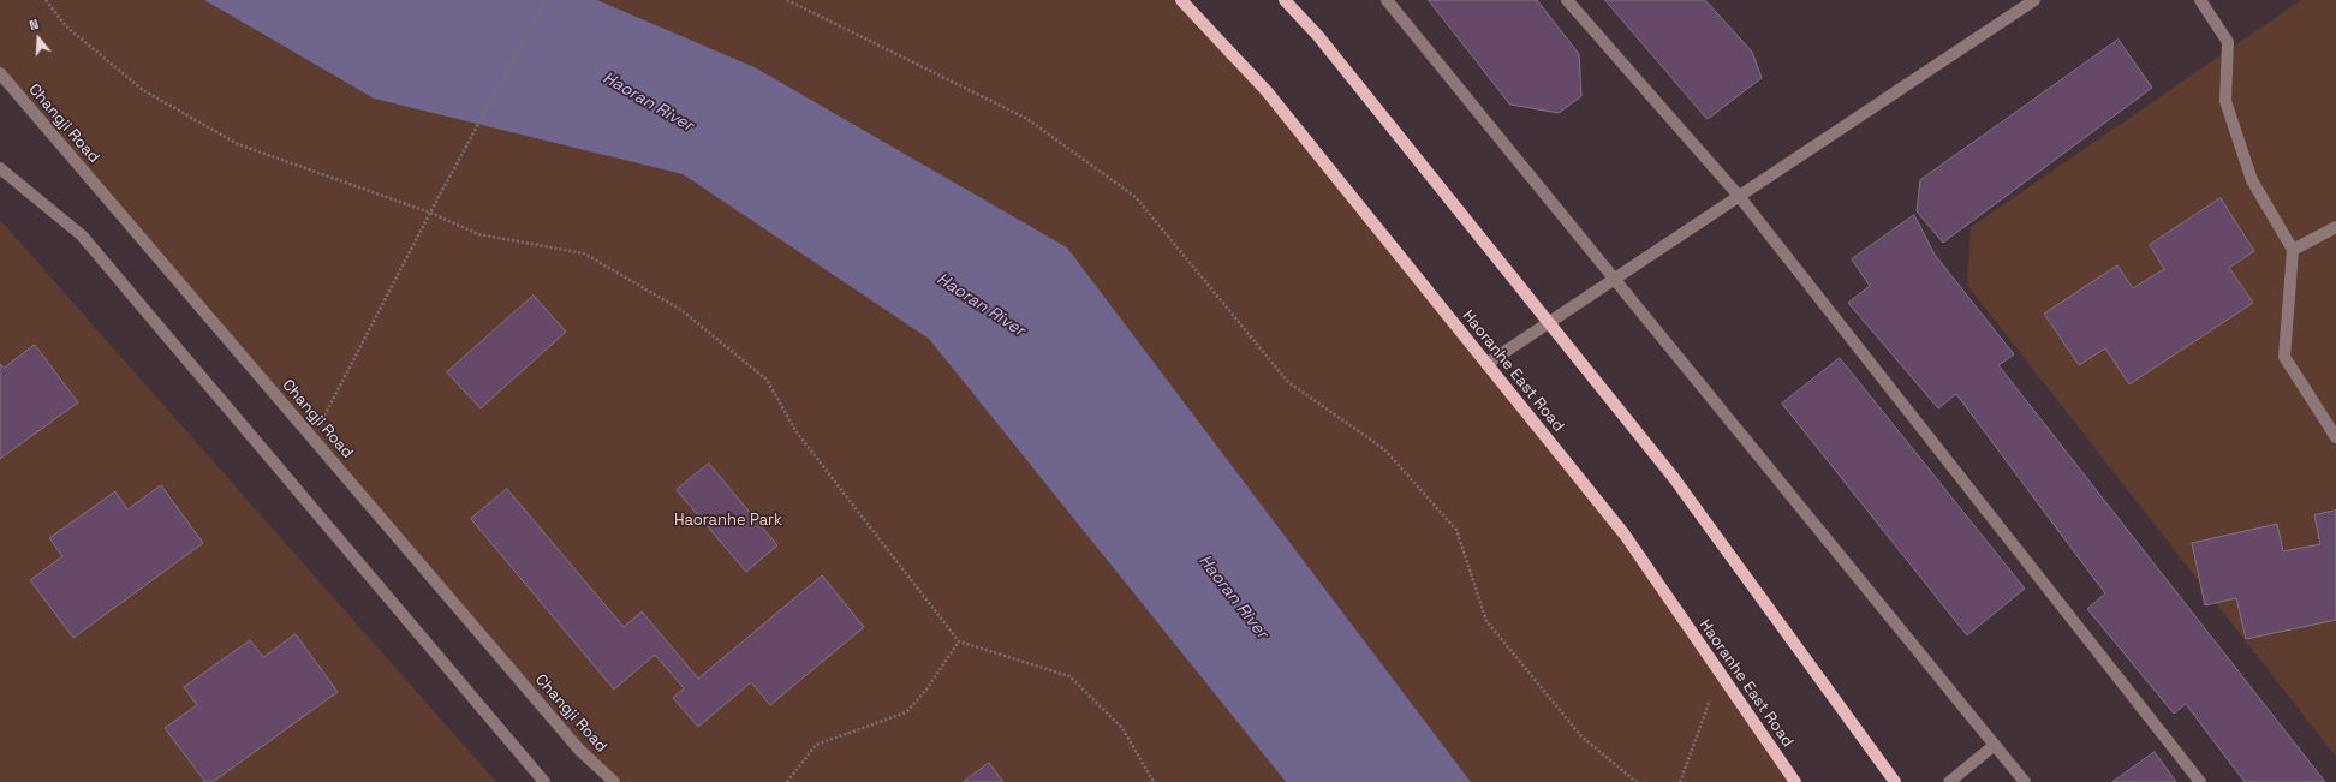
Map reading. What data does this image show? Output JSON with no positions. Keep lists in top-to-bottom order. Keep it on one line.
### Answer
{"streets":{"main road":["Haoranhe East Road"],"street":["Changji Road"]},"water":["Haoran River"],"parks":["Haoranhe Park"],"north":"top"}
